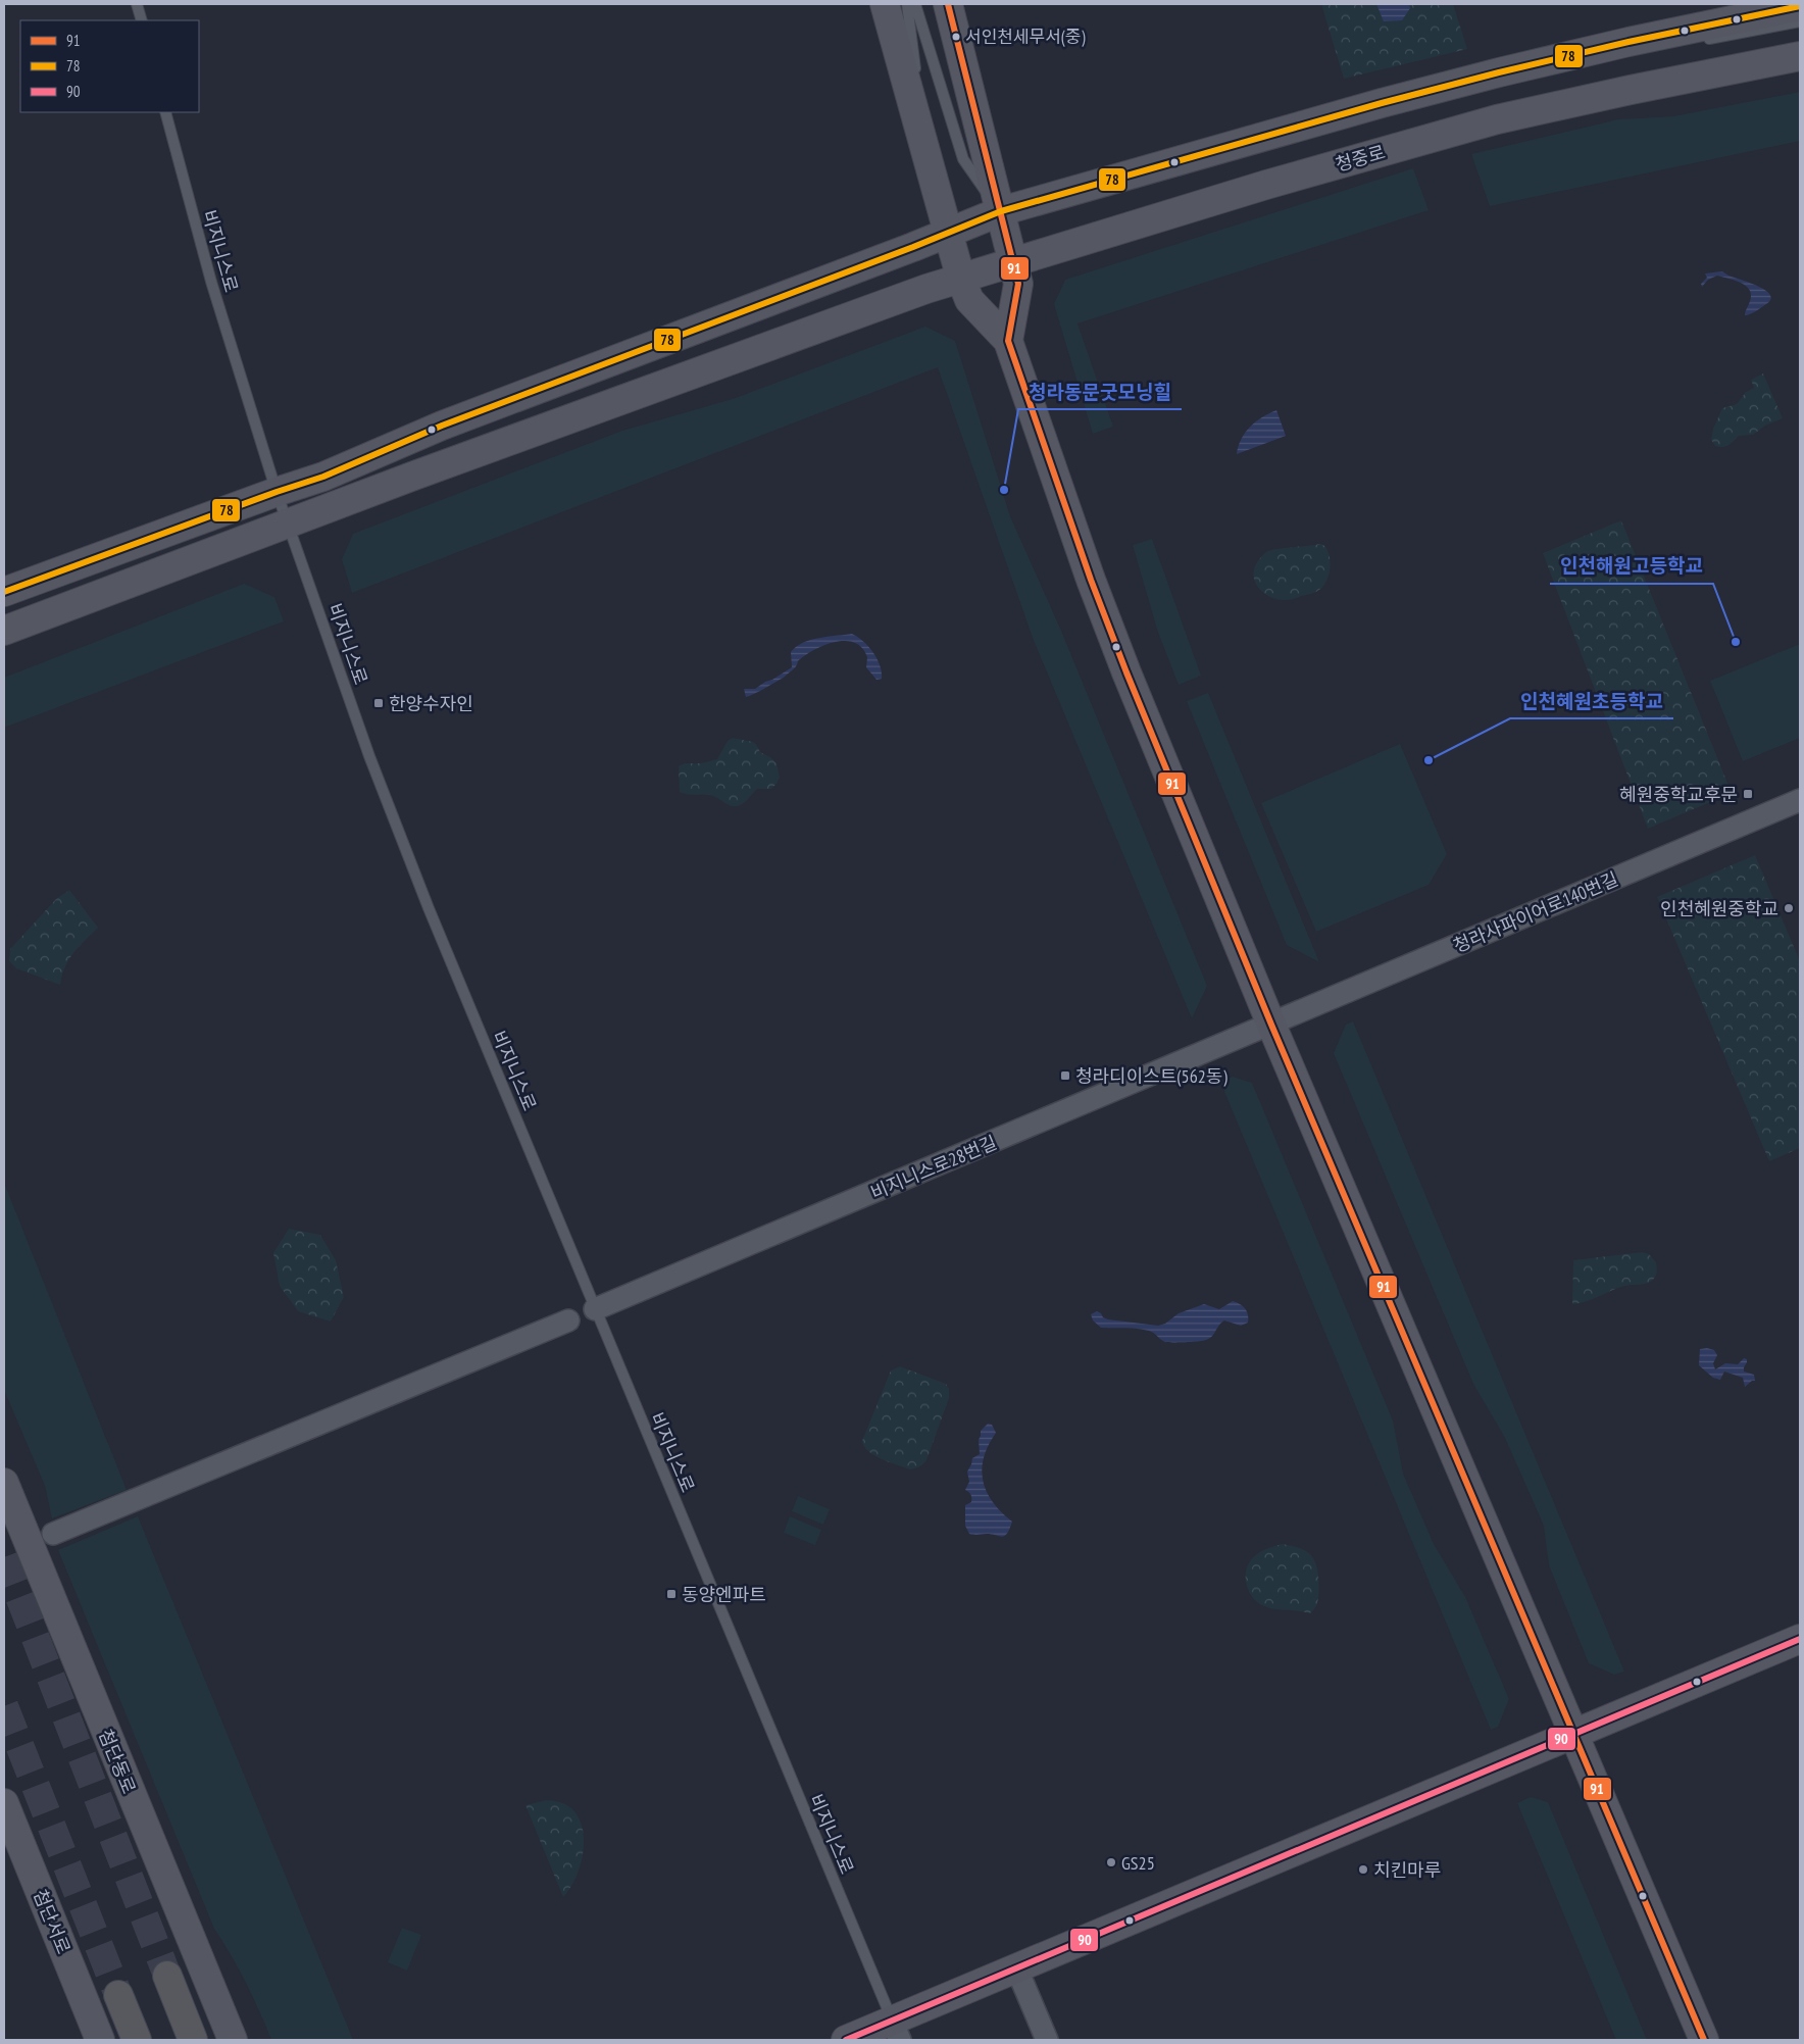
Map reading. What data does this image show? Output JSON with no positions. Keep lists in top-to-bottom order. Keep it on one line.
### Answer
{"streets":{"main road":["청중로","첨단동로","첨단서로"],"street":["청라사파이어로140번길","비지니스로28번길"],"lane":["비지니스로"]},"crossings":[["청중로","비지니스로"],["비지니스로","비지니스로28번길"],["청라사파이어로140번길","비지니스로28번길"]],"places":{"other":["서인천세무서(중)","청라동문굿모닝힐","인천해원고등학교","인천혜원초등학교","인천혜원중학교","GS25","치킨마루"],"transit":["한양수자인","혜원중학교후문","청라디이스트(562동)","동양엔파트"]},"lines":["transit line 91","transit line 78","transit line 90"],"legend":["91","78","90"]}
